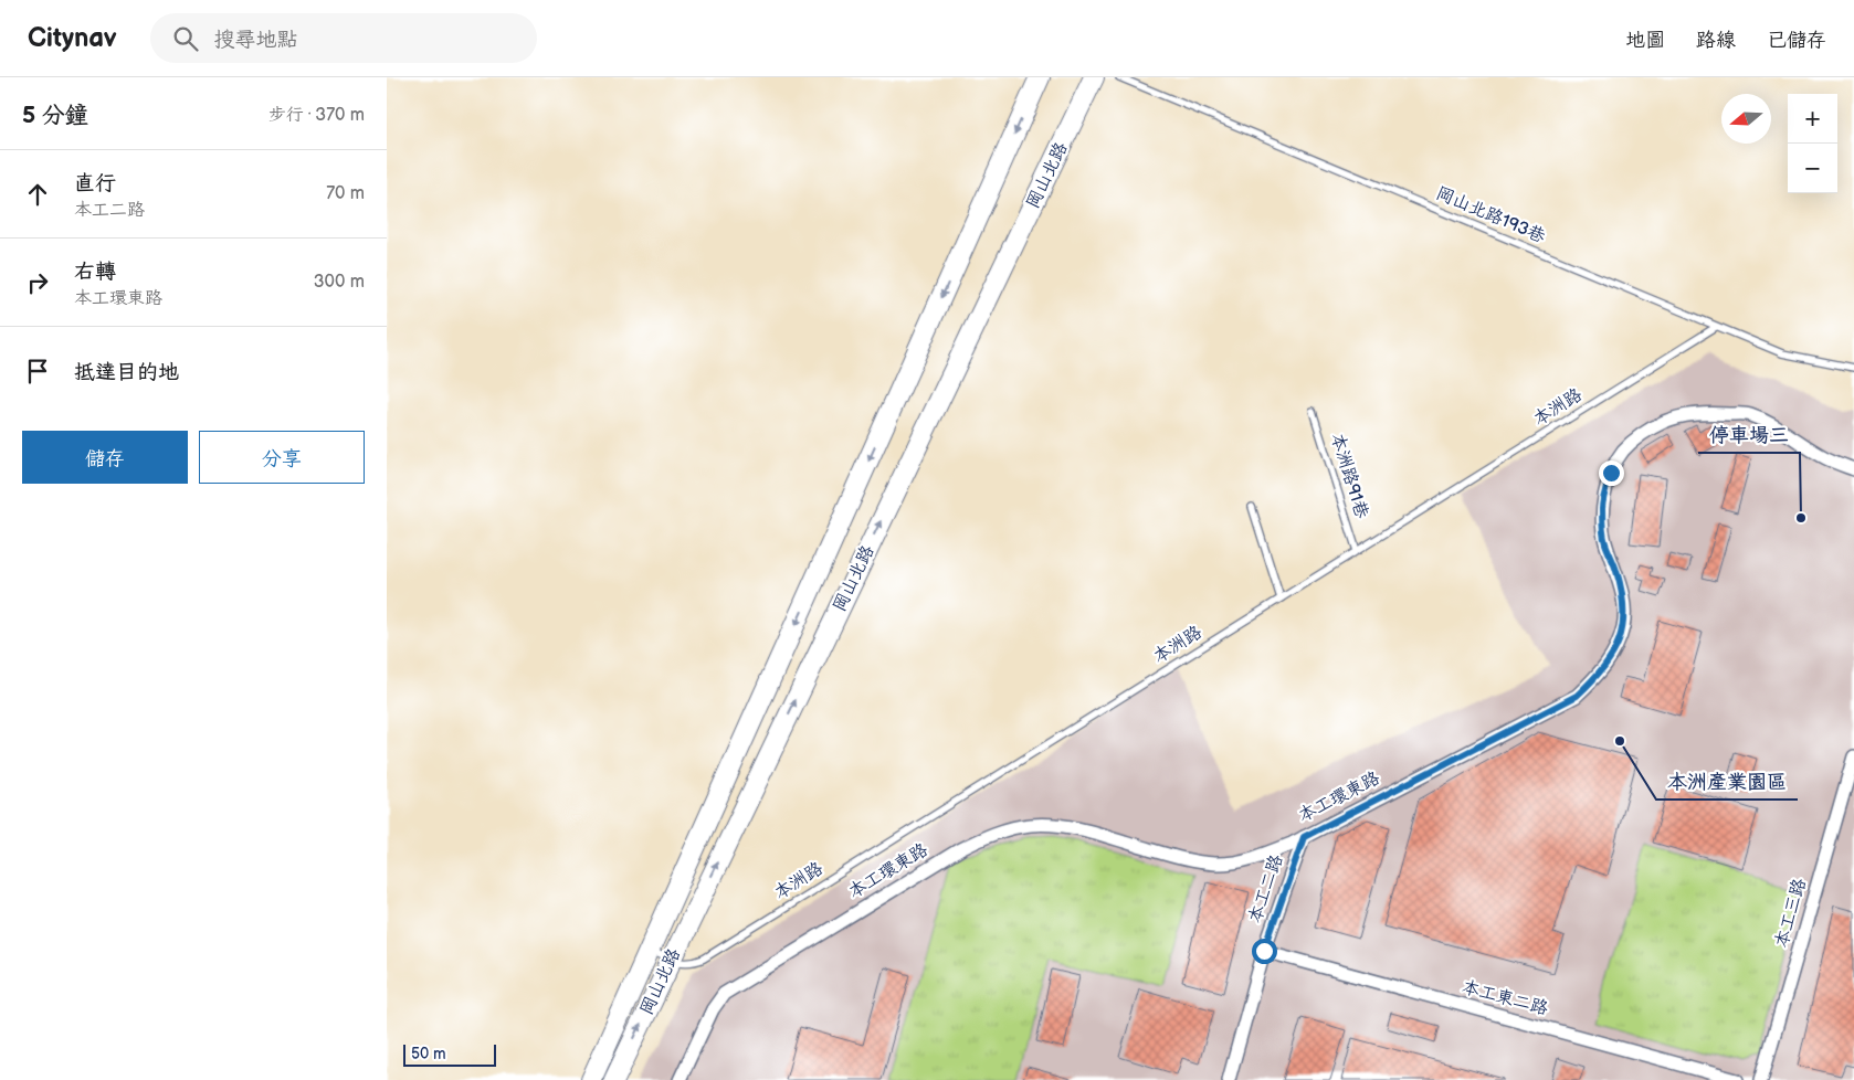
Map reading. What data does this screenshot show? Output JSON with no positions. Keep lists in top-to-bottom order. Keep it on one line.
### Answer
{"streets":{"main road":["岡山北路"],"street":["本工環東路","本工二路","本工三路","本工東二路"],"lane":["岡山北路193巷","本洲路","本洲路91巷"]},"crossings":[["岡山北路","本洲路"],["岡山北路193巷","本洲路"],["本洲路","本洲路91巷"],["本工環東路","本工二路"],["本工二路","本工東二路"]],"places":["停車場三","本洲產業園區"],"scale_bar":"50 m","north":"left","page":{"header":"Citynav","search":"搜尋地點","nav":["地圖","路線","已儲存"],"heading":["5 分鐘","步行 · 370 m"],"map_buttons":["+","−"],"list":[["直行","本工二路","70 m"],["右轉","本工環東路","300 m"],"抵達目的地"],"buttons":["儲存","分享"],"scale":"50 m"}}
